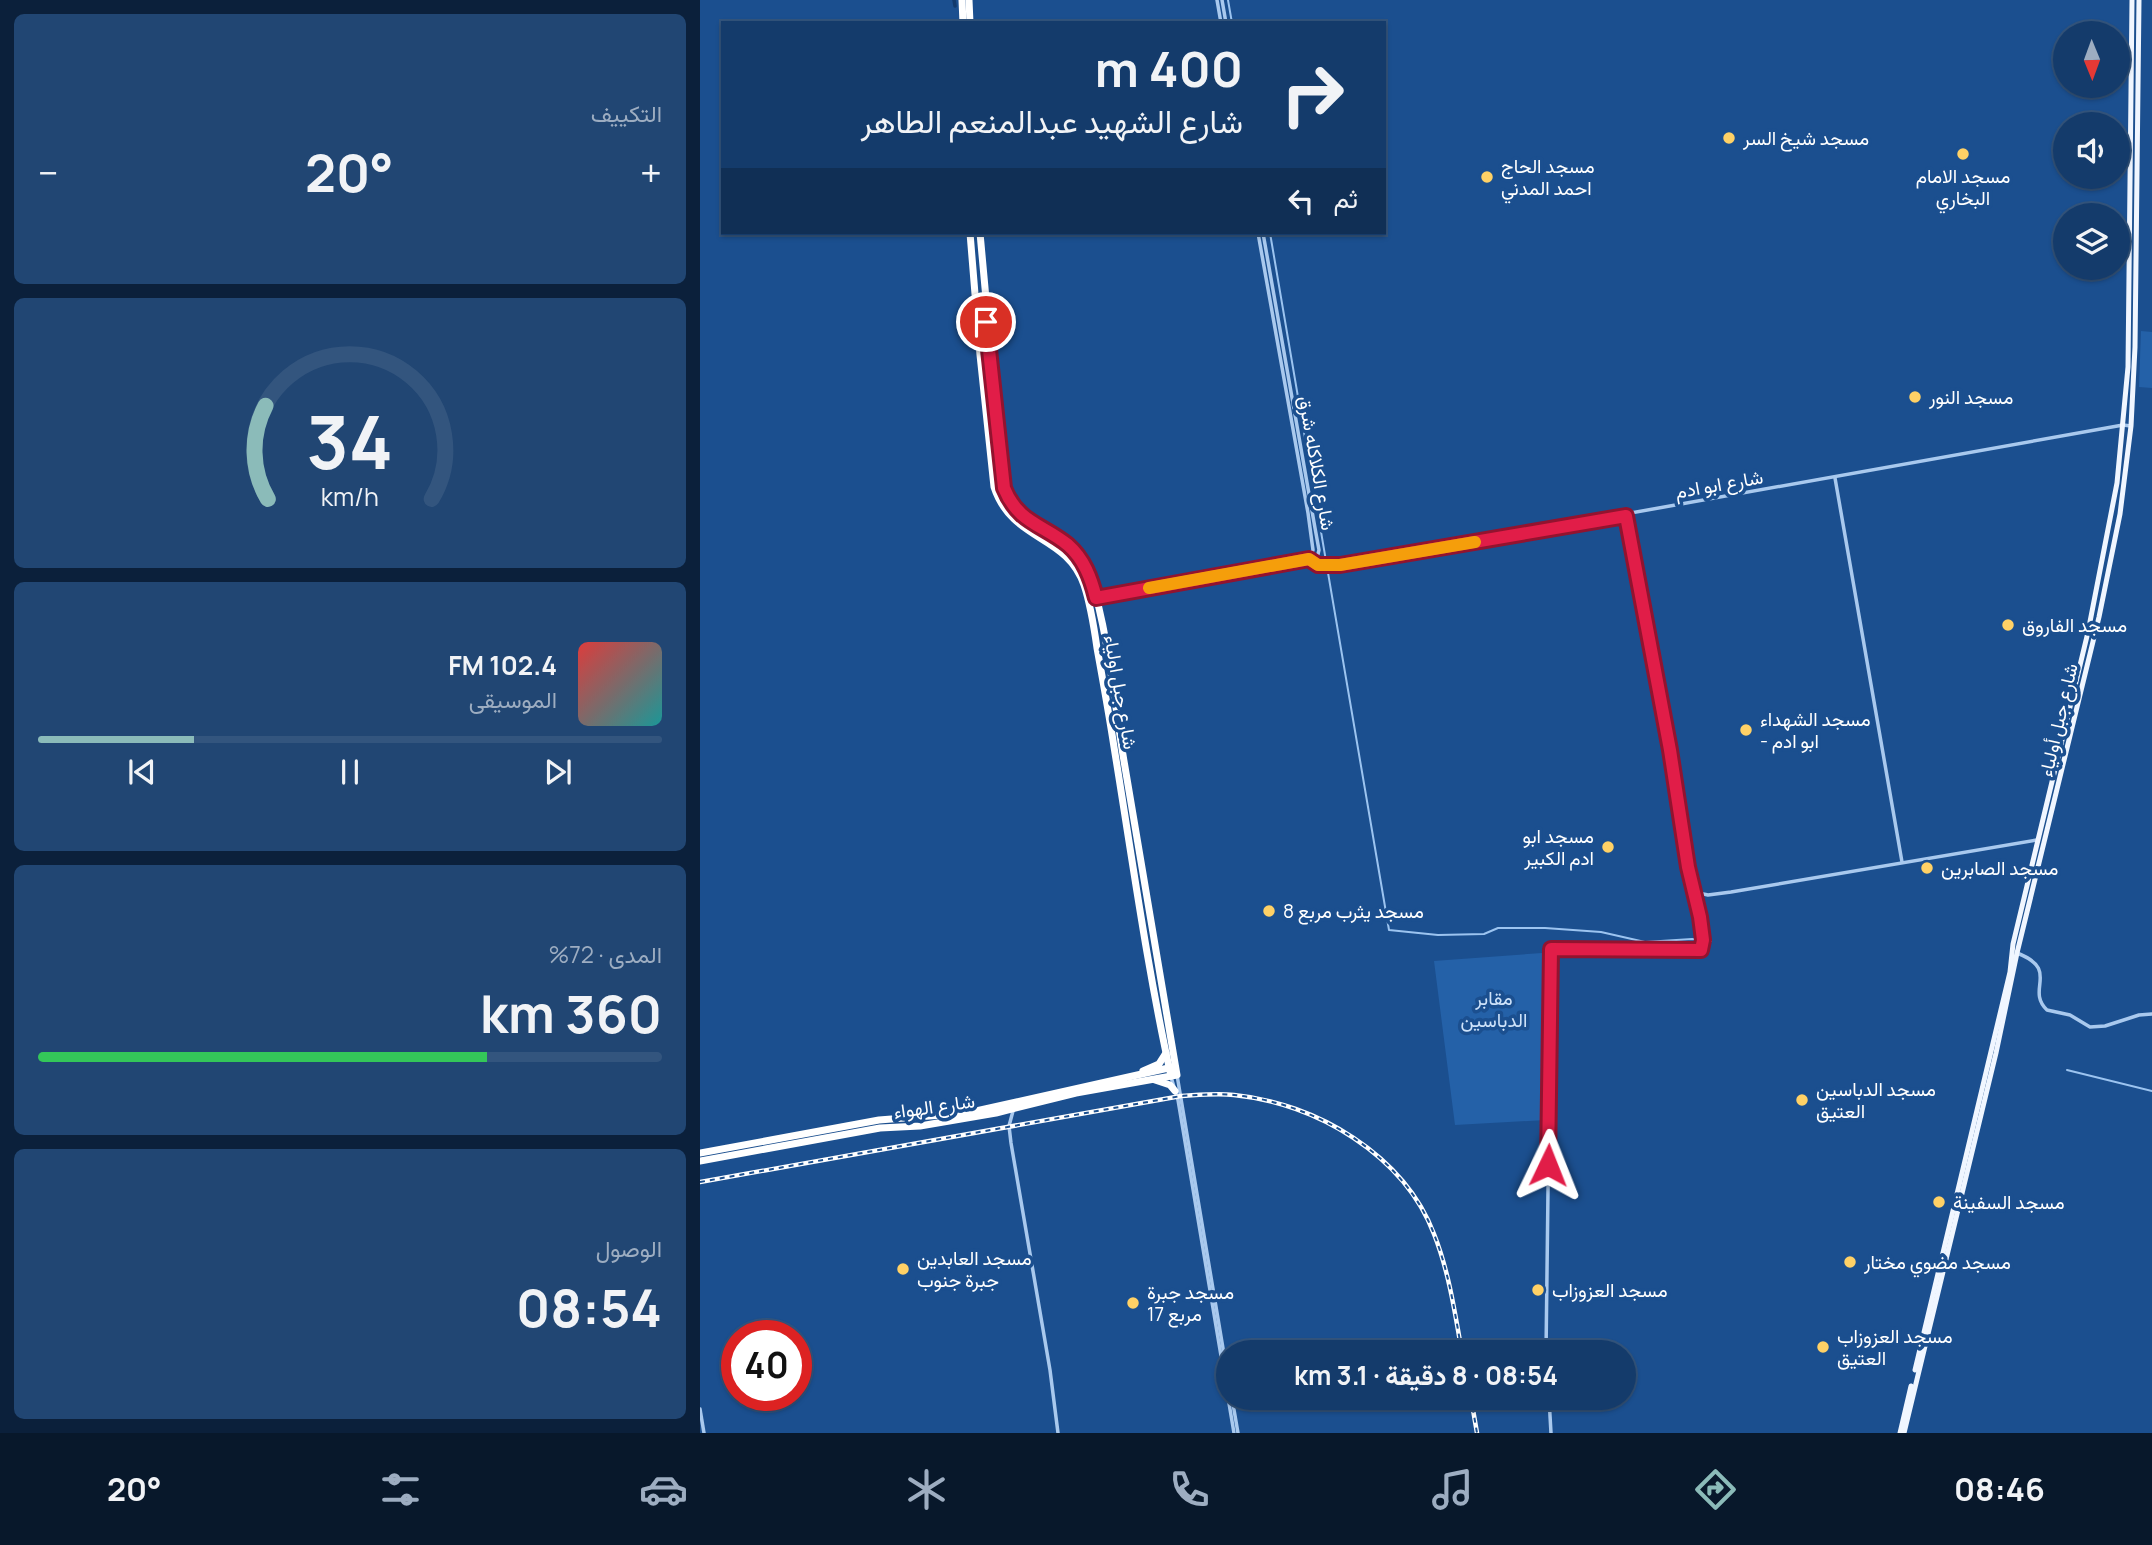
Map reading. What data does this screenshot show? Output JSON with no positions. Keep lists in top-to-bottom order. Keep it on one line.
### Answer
{"streets":{"highway":["شارع جبل اولياء","شارع الهواء"],"main road":["شارع جبل أولياء"],"street":["شارع الكلاكله شرق","شارع ابو ادم"]},"crossings":[["شارع الكلاكله شرق","شارع ابو ادم"],["شارع ابو ادم","شارع جبل أولياء"],["شارع جبل اولياء","شارع الهواء"]],"parks":["مقابر الدباسين"],"places":["مسجد شيخ السر","مسجد الامام البخاري","مسجد الحاج احمد المدني","مسجد النور","مسجد الفاروق","مسجد الشهداء - ابو ادم","مسجد ابو ادم الكبير","مسجد الصابرين","مسجد يثرب مربع 8","مسجد الدباسين العتيق","مسجد السفينة","مسجد مضوي مختار","مسجد العابدين جبرة جنوب","مسجد العزوزاب","مسجد جبرة مربع 17","مسجد العزوزاب العتيق"],"north":"bottom","page":{"tile":["التكييف",["المدى · 72%","360 km"],["الوصول","08:54"]],"turn":["400 m","شارع الشهيد عبدالمنعم الطاهر"],"heat":["−","20°","+"],"then":"ثم","song":["102.4 FM","الموسيقى"],"limit":"40","trip":"08:54 · 8 دقيقة · 3.1 km","tabs":["08:46","20°"],"gauge":["34","km/h"]}}
